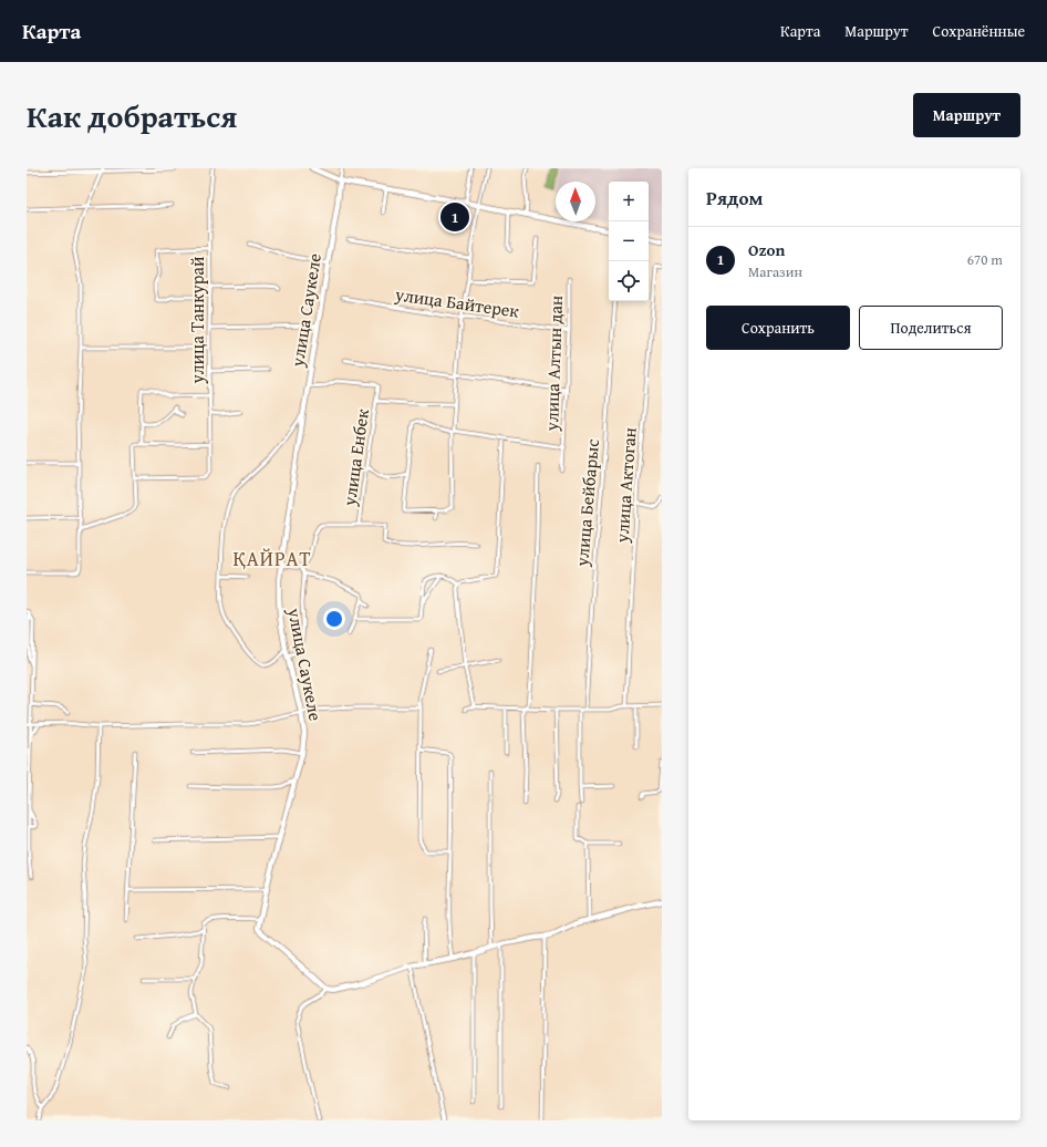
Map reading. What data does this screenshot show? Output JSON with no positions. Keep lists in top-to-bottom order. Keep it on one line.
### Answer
{"streets":{"street":["улица Байтерек","улица Саукеле","улица Танкурай","улица Алтын дан","улица Енбек","улица Актоган","улица Бейбарыс"]},"crossings":[["улица Байтерек","улица Алтын дан"]],"districts":["ҚАЙРАТ"],"north":"top","page":{"header":"Карта","nav":["Карта","Маршрут","Сохранённые"],"title":"Как добраться","buttons":["Маршрут",["Сохранить","Поделиться"]],"heading":"Рядом","map_buttons":["+","−"],"pins":"1","list":[{"mark":"1","name":"Ozon","note":"Магазин","value":"670 m"}]}}
